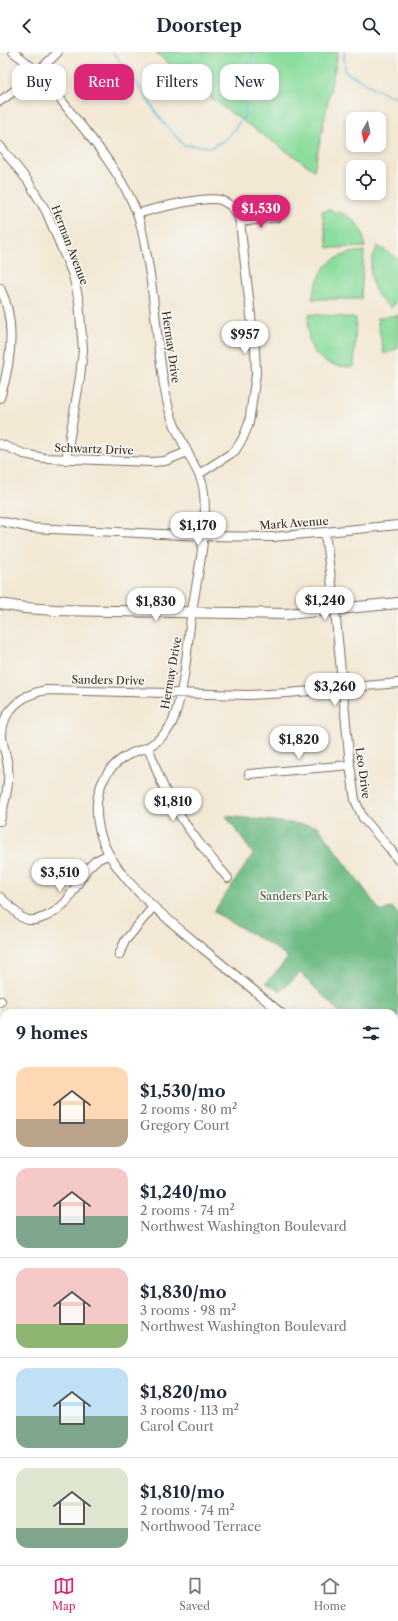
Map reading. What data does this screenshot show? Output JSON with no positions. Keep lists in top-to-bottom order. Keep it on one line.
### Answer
{"streets":{"street":["Herman Avenue","Hermay Drive","Schwartz Drive","Mark Avenue","Sanders Drive","Leo Drive"]},"crossings":[["Herman Avenue","Schwartz Drive"],["Hermay Drive","Schwartz Drive"],["Hermay Drive","Mark Avenue"],["Hermay Drive","Sanders Drive"],["Mark Avenue","Leo Drive"],["Sanders Drive","Leo Drive"]],"parks":["Sanders Park"],"north":"bottom","page":{"header":"Doorstep","chip":["Buy","Rent","Filters","New"],"price":["$1,530","$957","$1,170","$1,240","$1,830","$3,260","$1,820","$1,810","$3,510"],"heading":"9 homes","list":[{"name":"$1,530/mo","note":"2 rooms · 80 m² · Gregory Court"},{"name":"$1,240/mo","note":"2 rooms · 74 m² · Northwest Washington Boulevard"},{"name":"$1,830/mo","note":"3 rooms · 98 m² · Northwest Washington Boulevard"},{"name":"$1,820/mo","note":"3 rooms · 113 m² · Carol Court"},{"name":"$1,810/mo","note":"2 rooms · 74 m² · Northwood Terrace"}],"tabs":["Map","Saved","Home"]}}
